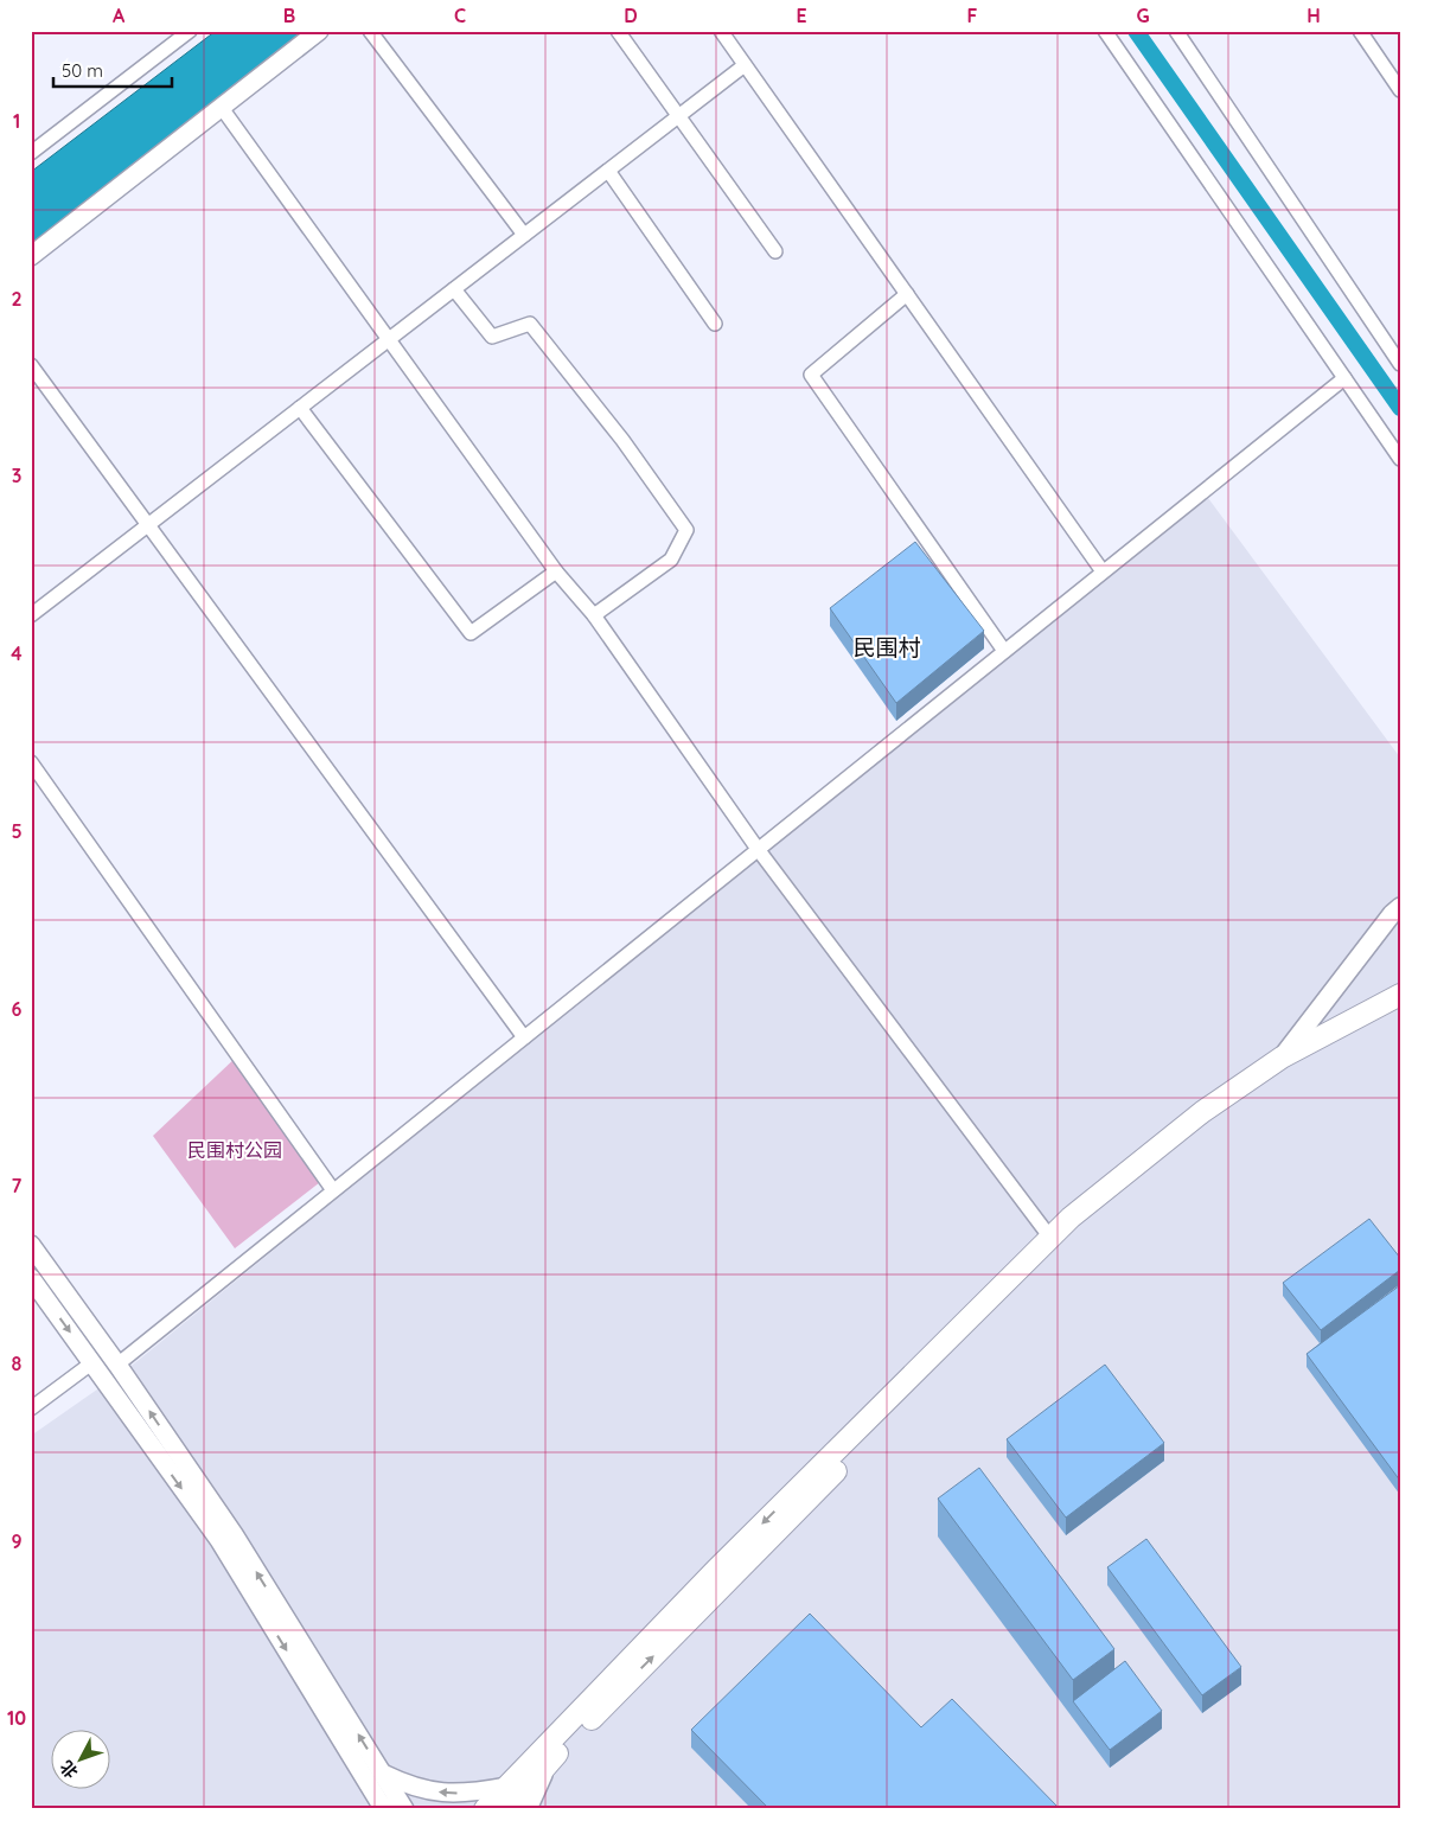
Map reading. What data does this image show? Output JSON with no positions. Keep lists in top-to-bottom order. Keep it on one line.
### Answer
{"districts":["民围村"],"parks":["民围村公园"],"scale_bar":"50 m","north":"bottom left","grid":{"columns":["A","B","C","D","E","F","G","H"],"rows":["1","2","3","4","5","6","7","8","9","10"]}}
